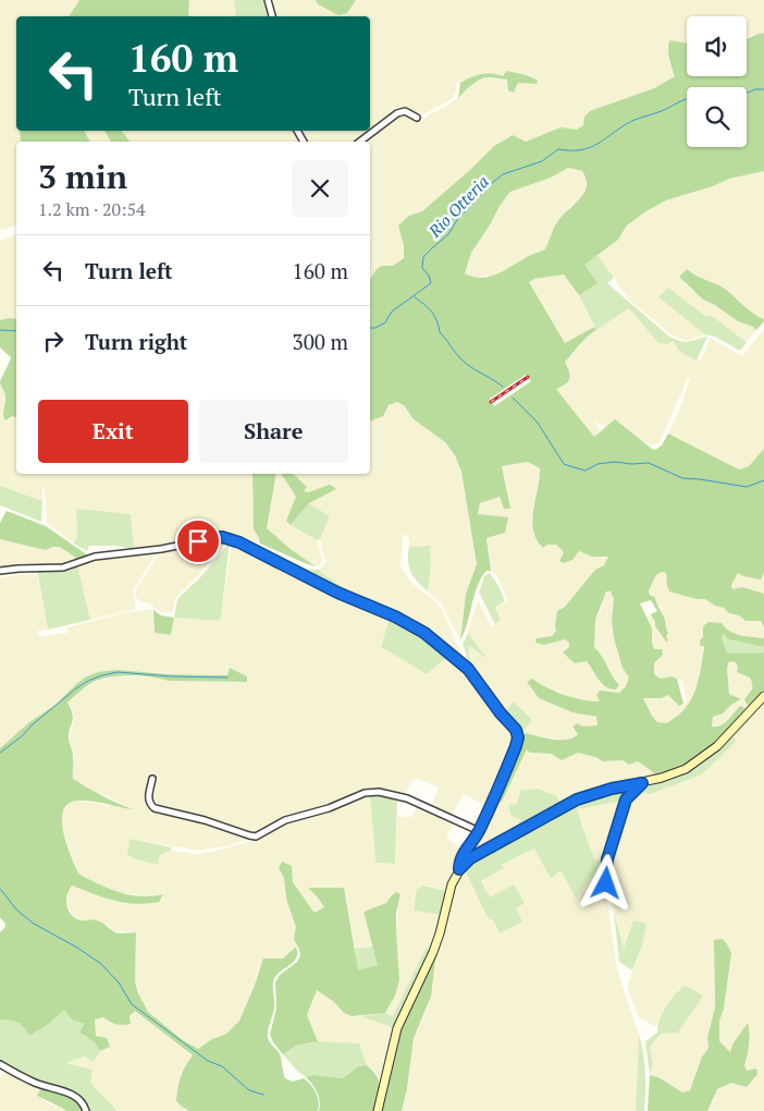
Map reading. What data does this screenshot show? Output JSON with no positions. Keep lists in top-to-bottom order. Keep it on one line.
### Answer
{"water":["Rio Otteria"],"page":{"turn":["160 m","Turn left"],"heading":["3 min","1.2 km · 20:54"],"list":[{"name":"Turn left","value":"160 m"},{"name":"Turn right","value":"300 m"}],"buttons":["Exit","Share"]}}
